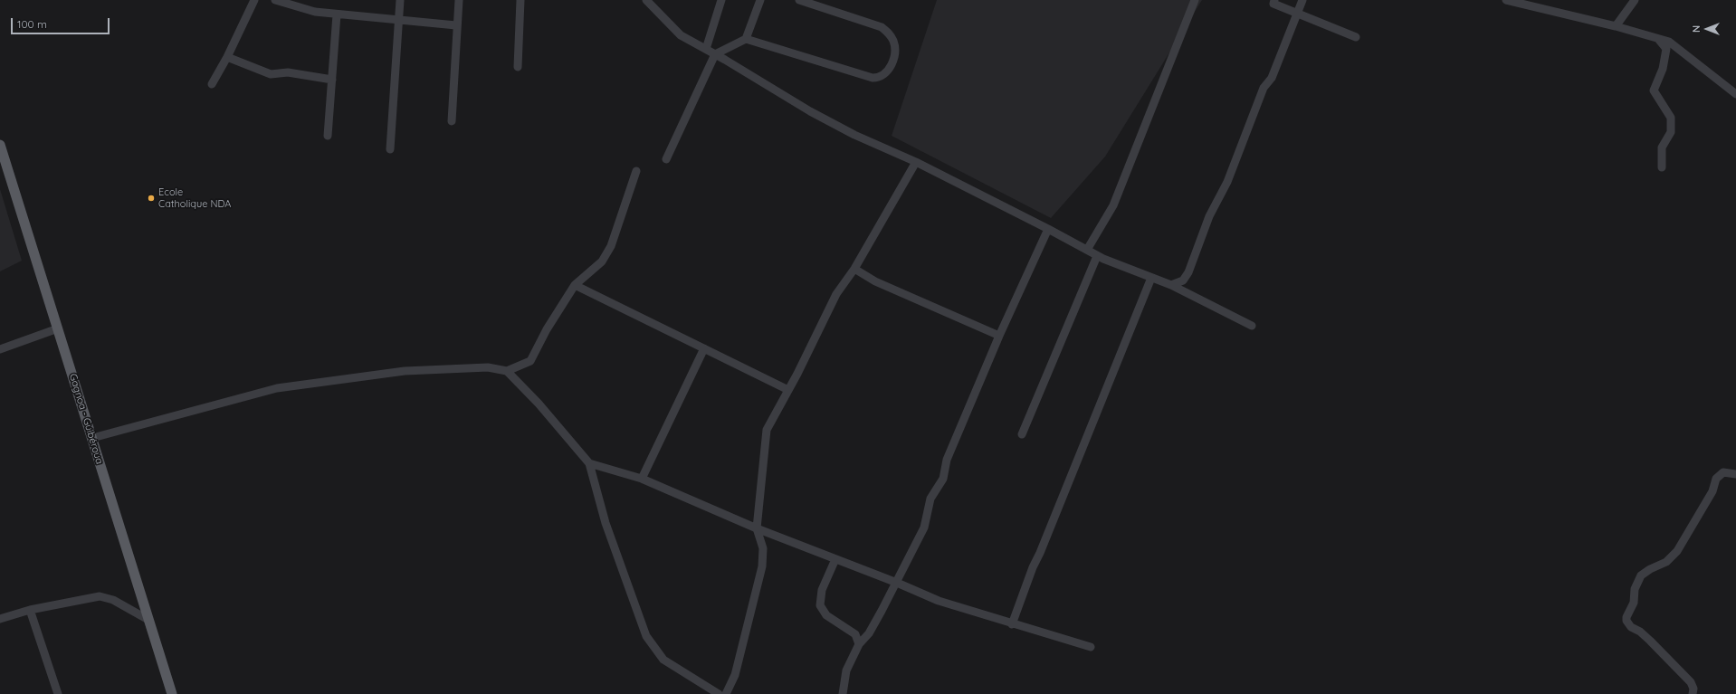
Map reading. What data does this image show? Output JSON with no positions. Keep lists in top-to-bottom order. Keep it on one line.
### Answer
{"streets":{"main road":["Gagnoa - Guibéroua"]},"places":["Ecole Catholique NDA"],"scale_bar":"100 m","north":"left"}
